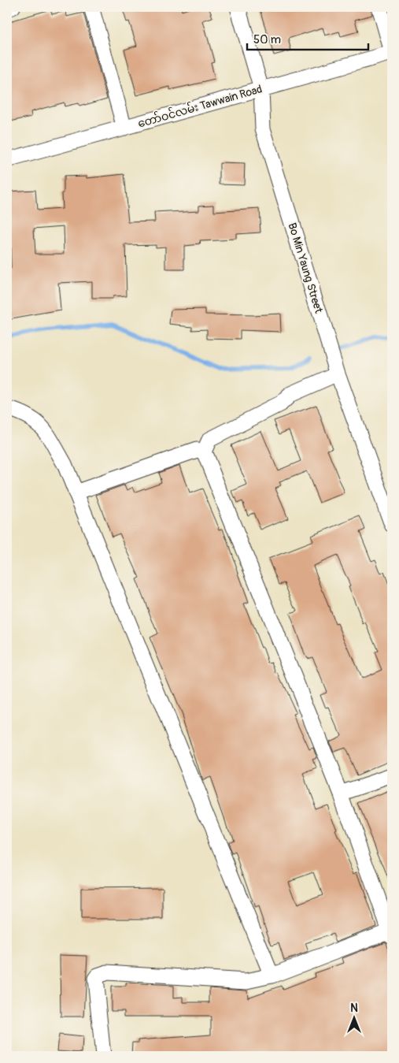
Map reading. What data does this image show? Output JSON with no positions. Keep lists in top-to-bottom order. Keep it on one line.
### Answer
{"streets":{"street":["တော်ဝင်လမ်း Tawwain Road","Bo Min Yaung Street"]},"crossings":[["တော်ဝင်လမ်း Tawwain Road","Bo Min Yaung Street"]],"scale_bar":"50 m","north":"top"}
